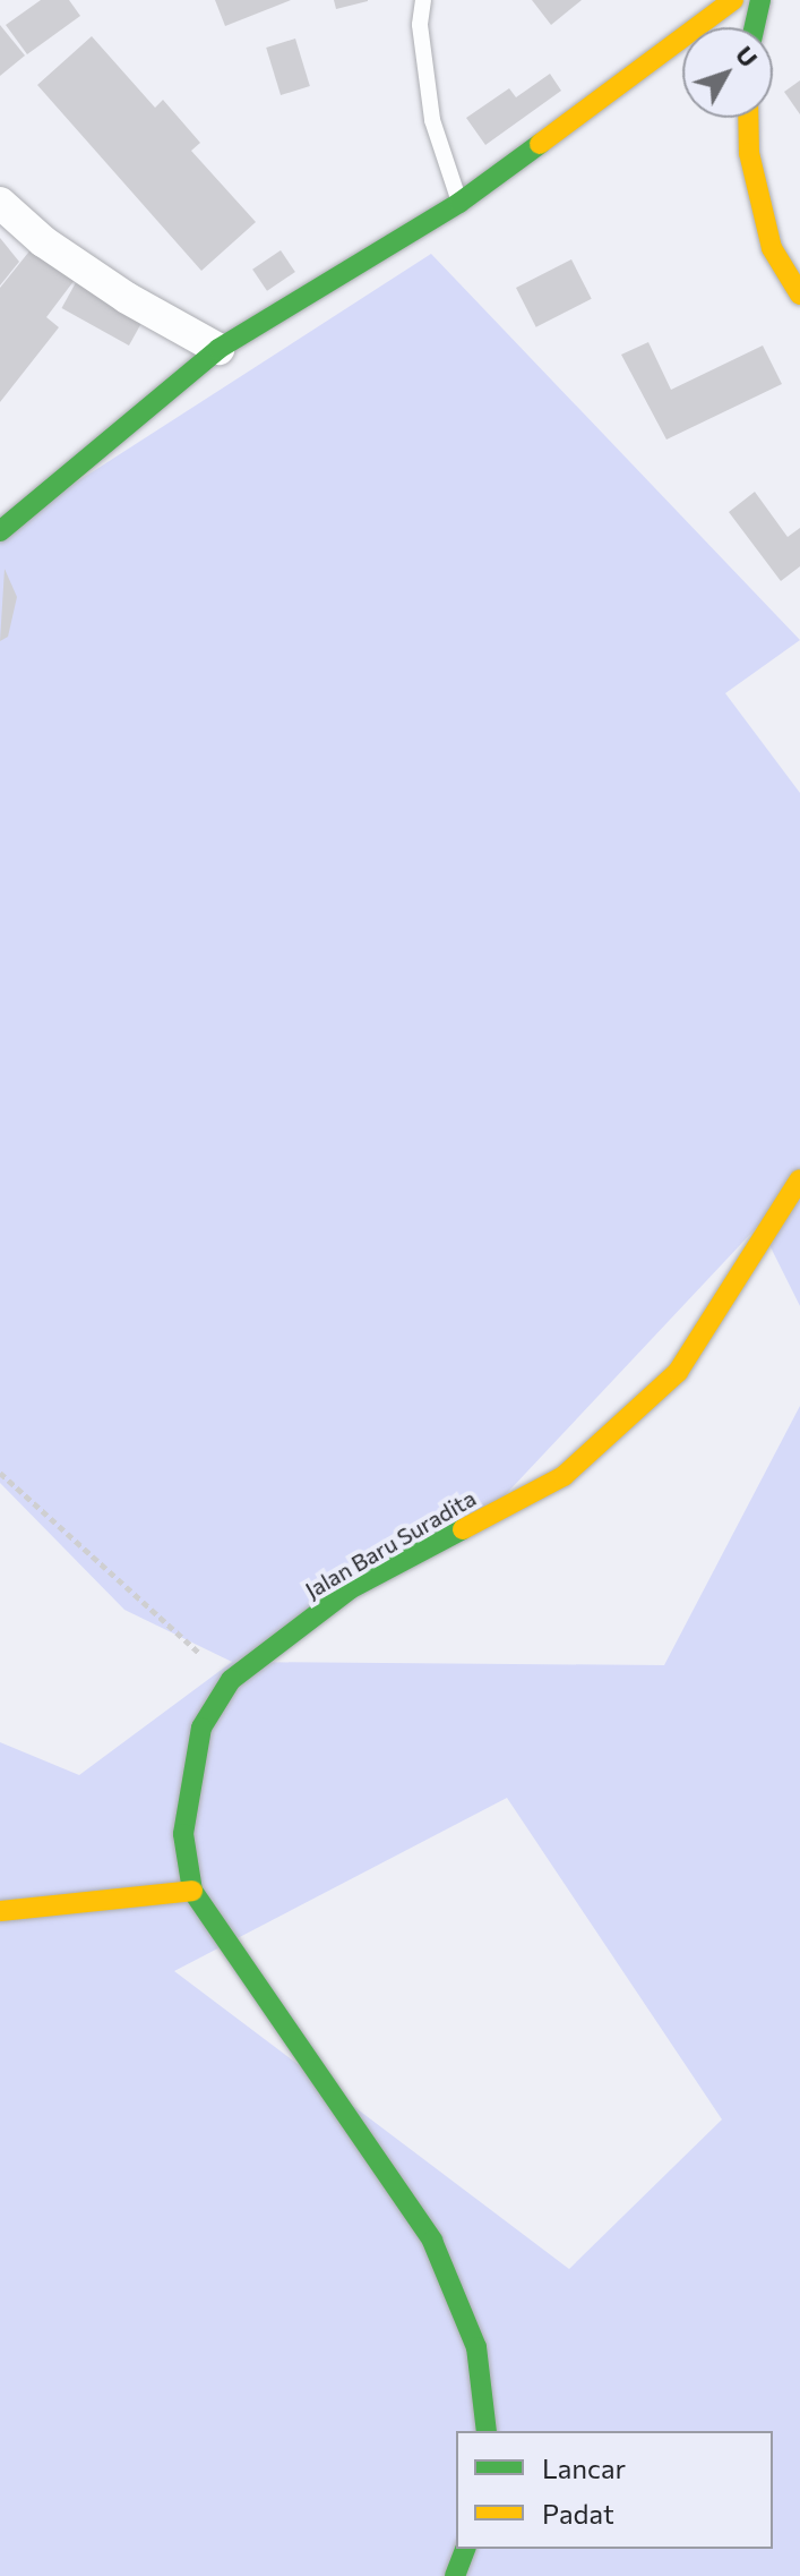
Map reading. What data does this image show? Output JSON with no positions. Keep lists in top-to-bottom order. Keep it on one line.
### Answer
{"streets":{"main road":["Jalan Baru Suradita"]},"legend":["Lancar","Padat"],"north":"top right"}
